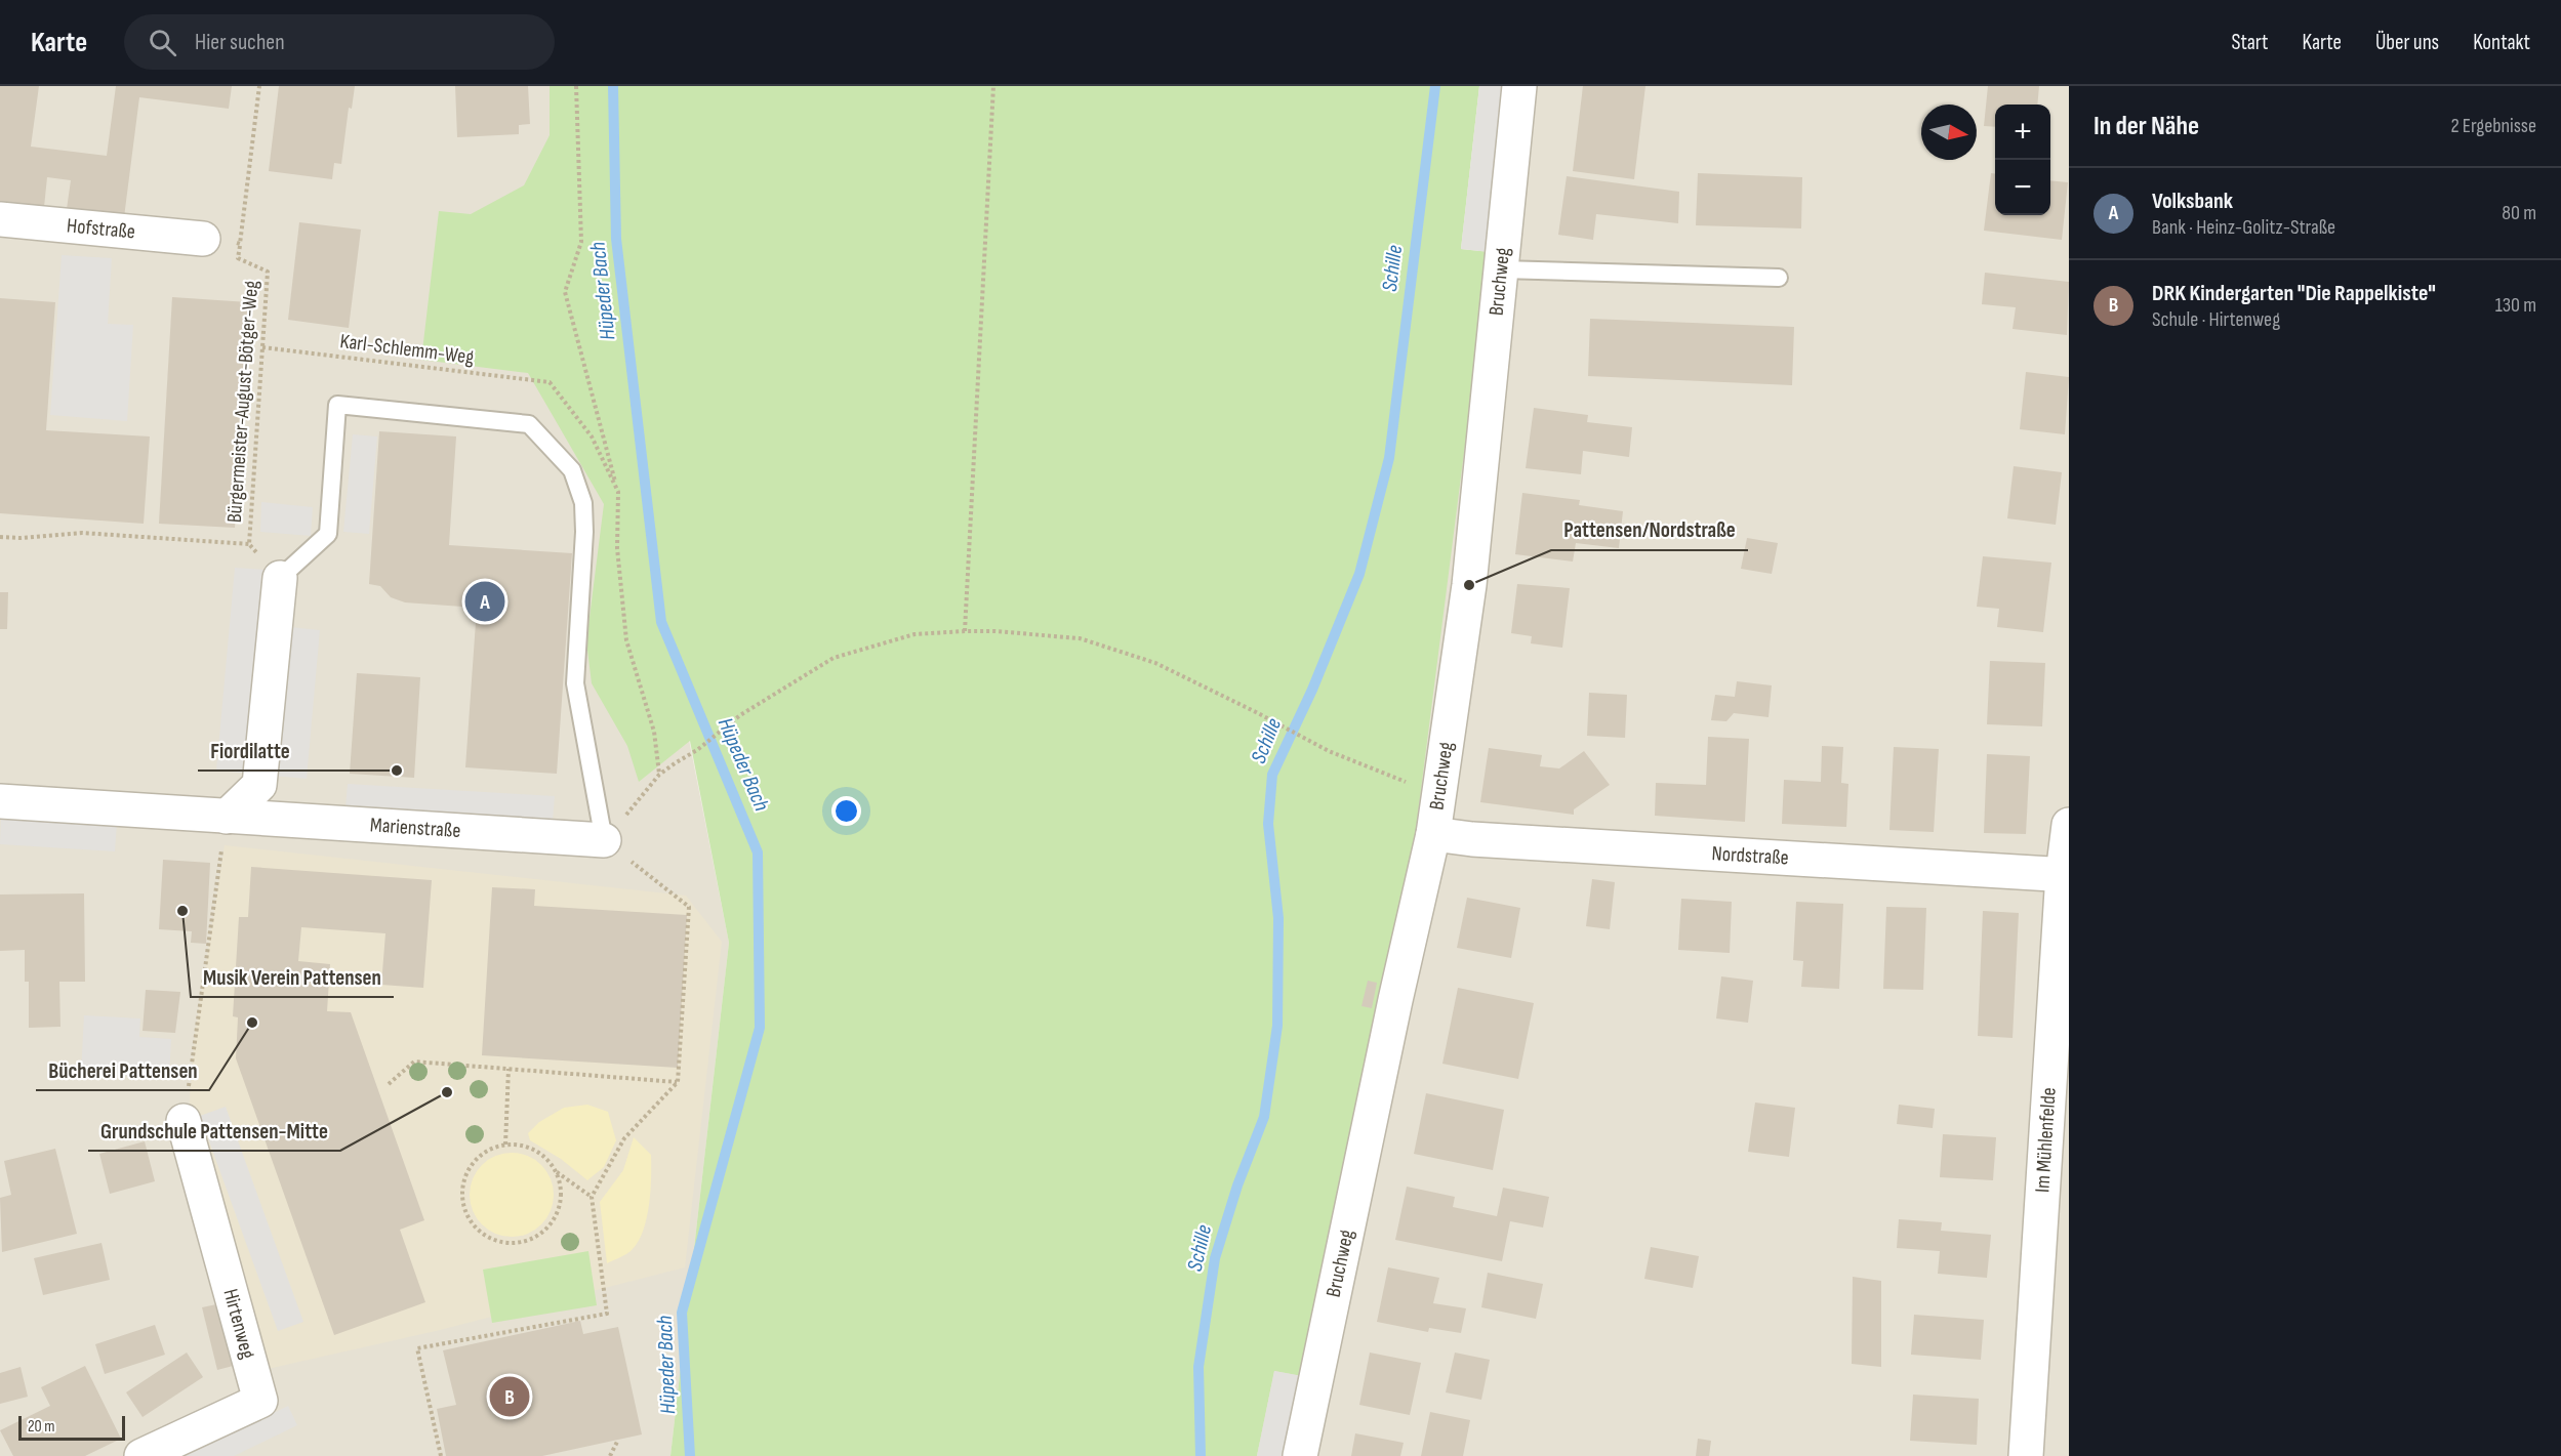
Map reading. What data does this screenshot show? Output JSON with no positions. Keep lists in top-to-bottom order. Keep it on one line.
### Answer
{"streets":{"street":["Hofstraße","Bruchweg","Marienstraße","Nordstraße","Im Mühlenfelde","Hirtenweg"],"path":["Karl-Schlemm-Weg","Bürgermeister-August-Bötger-Weg"]},"crossings":[["Bruchweg","Nordstraße"],["Karl-Schlemm-Weg","Bürgermeister-August-Bötger-Weg"],["Nordstraße","Im Mühlenfelde"]],"water":["Schille","Hüpeder Bach"],"places":["Pattensen/Nordstraße","Fiordilatte","Musik Verein Pattensen","Bücherei Pattensen","Grundschule Pattensen-Mitte"],"scale_bar":"20 m","north":"right","page":{"header":"Karte","search":"Hier suchen","nav":["Start","Karte","Über uns","Kontakt"],"heading":["In der Nähe","2 Ergebnisse"],"map_buttons":["+","−"],"list":[{"mark":"A","name":"Volksbank","note":"Bank · Heinz-Golitz-Straße","value":"80 m"},{"mark":"B","name":"DRK Kindergarten \"Die Rappelkiste\"","note":"Schule · Hirtenweg","value":"130 m"}],"pins":["A","B"],"scale":"20 m"}}
